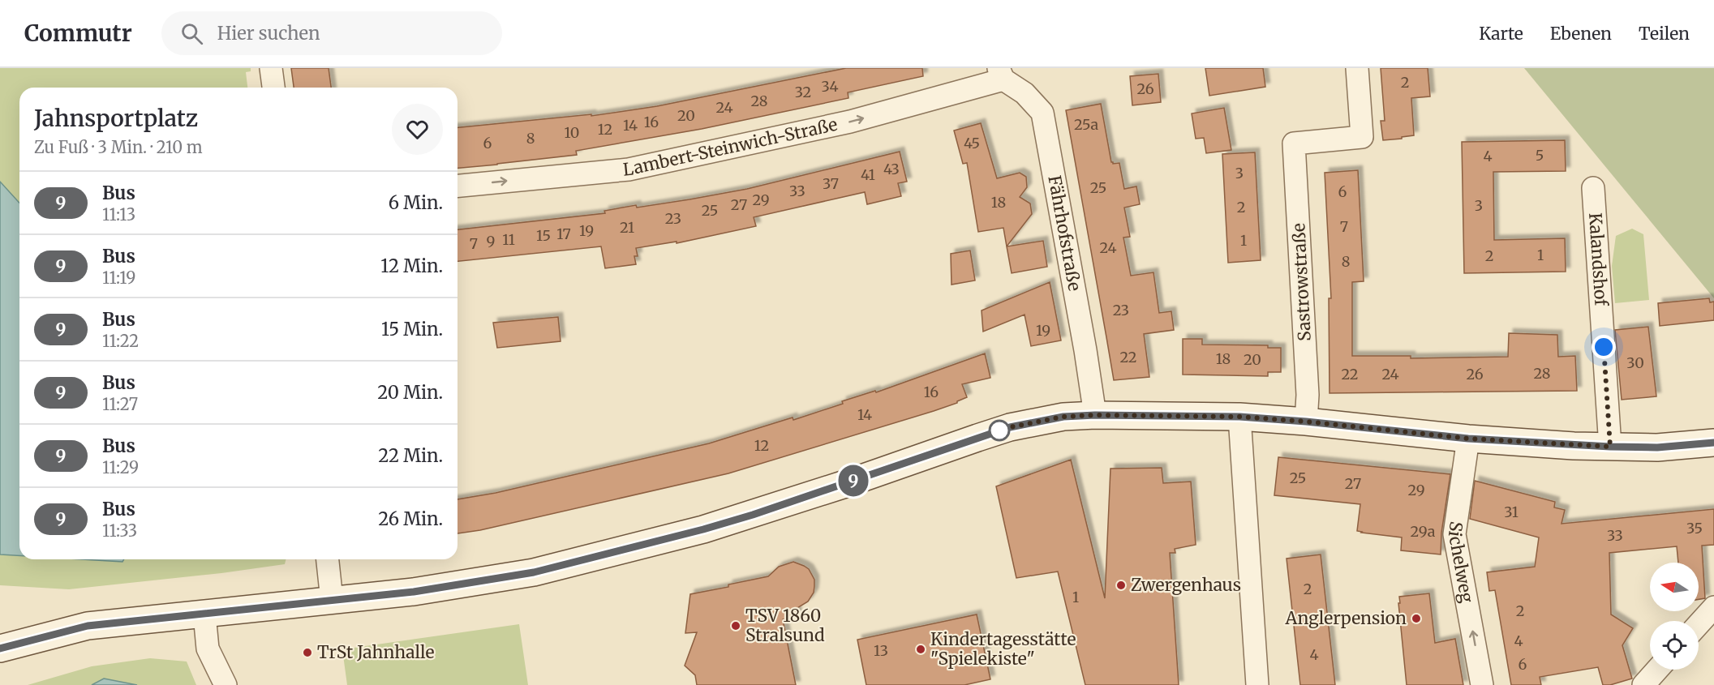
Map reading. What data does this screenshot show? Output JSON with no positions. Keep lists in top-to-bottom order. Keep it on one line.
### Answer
{"streets":{"street":["Lambert-Steinwich-Straße","Fährhofstraße","Kalandshof","Sastrowstraße","Sichelweg"]},"crossings":[["Lambert-Steinwich-Straße","Fährhofstraße"]],"one_way":["Lambert-Steinwich-Straße","Sichelweg"],"places":["Zwergenhaus","Anglerpension","TSV 1860 Stralsund","Kindertagesstätte \"Spielekiste\"","TrSt Jahnhalle"],"lines":["bus line 9"],"house_numbers":["2","34","26","32","28","24","20","16","25a","14","12","10","8","6","45","5","4","43","3","41","37","25","33","6","29","18","27","3","2","25","23","7","21","19","17","15","11","1","9","7","24","1","2","8","23","19","22","18","20","30","28","22","24","26","16","14","12","25","27","29","31","35","29a","33","2","1","2","4","13","4","6"],"north":"left","page":{"header":"Commutr","search":"Hier suchen","nav":["Karte","Ebenen","Teilen"],"on_map":"9","heading":["Jahnsportplatz","Zu Fuß · 3 Min. · 210 m"],"list":[{"mark":"9","name":"Bus","note":"11:13","value":"6 Min."},{"mark":"9","name":"Bus","note":"11:19","value":"12 Min."},{"mark":"9","name":"Bus","note":"11:22","value":"15 Min."},{"mark":"9","name":"Bus","note":"11:27","value":"20 Min."},{"mark":"9","name":"Bus","note":"11:29","value":"22 Min."},{"mark":"9","name":"Bus","note":"11:33","value":"26 Min."}]}}
